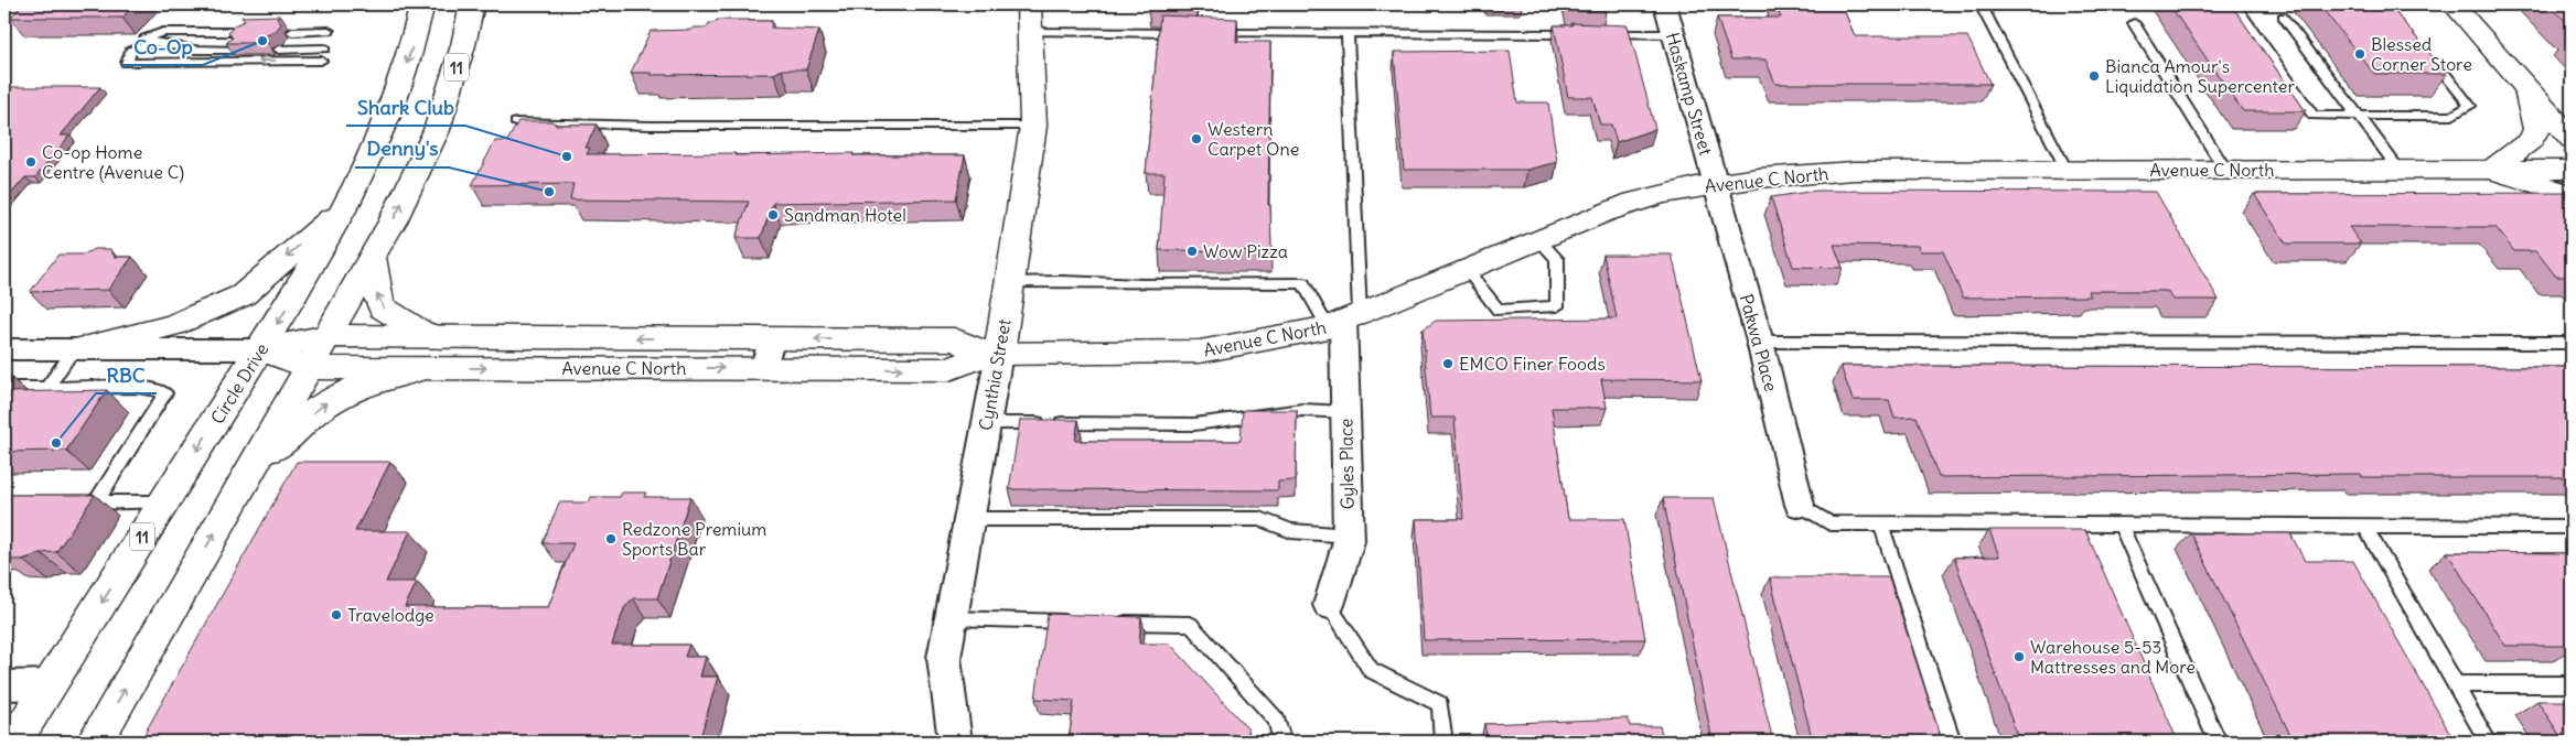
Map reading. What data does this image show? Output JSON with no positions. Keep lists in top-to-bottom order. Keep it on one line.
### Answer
{"streets":{"main road":["11","Avenue C North","Cynthia Street","Circle Drive"],"street":["Haskamp Street","Pakwa Place","Gyles Place"]},"crossings":[["11","Avenue C North"],["Haskamp Street","Avenue C North"],["Haskamp Street","Pakwa Place"],["Avenue C North","Pakwa Place"],["Avenue C North","Cynthia Street"],["Avenue C North","Circle Drive"],["Avenue C North","Gyles Place"]],"places":["Co-Op","Blessed Corner Store","Bianca Amour's Liquidation Supercenter","Western Carpet One","Shark Club","Co-op Home Centre (Avenue C)","Denny's","Sandman Hotel","Wow Pizza","EMCO Finer Foods","RBC","Redzone Premium Sports Bar","Travelodge","Warehouse 5-53 Mattresses and More"]}
